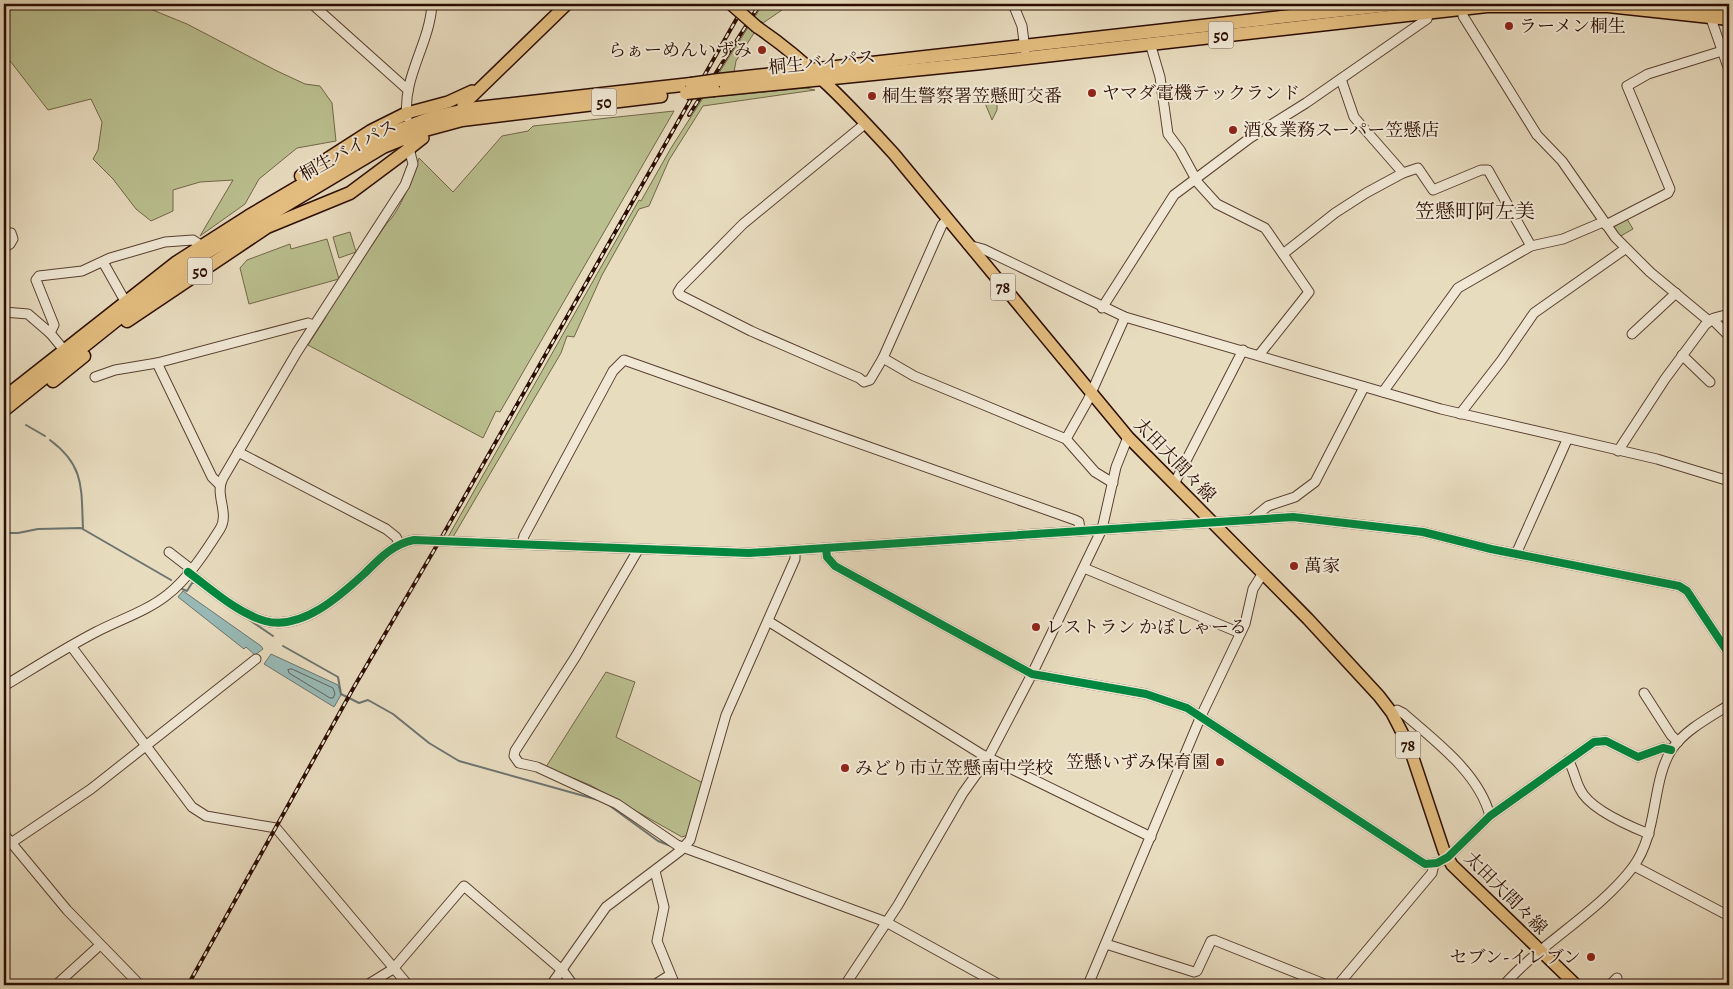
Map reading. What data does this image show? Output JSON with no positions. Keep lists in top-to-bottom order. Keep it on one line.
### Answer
{"streets":{"highway":["50","桐生バイパス"],"main road":["78","太田大間々線"]},"crossings":[["桐生バイパス","太田大間々線"]],"districts":["笠懸町阿左美"],"places":["ラーメン桐生","らぁーめんいずみ","ヤマダ電機テックランド","桐生警察署笠懸町交番","酒＆業務スーパー笠懸店","萬家","レストラン かぼしゃーる","笠懸いずみ保育園","みどり市立笠懸南中学校","セブン-イレブン"]}
